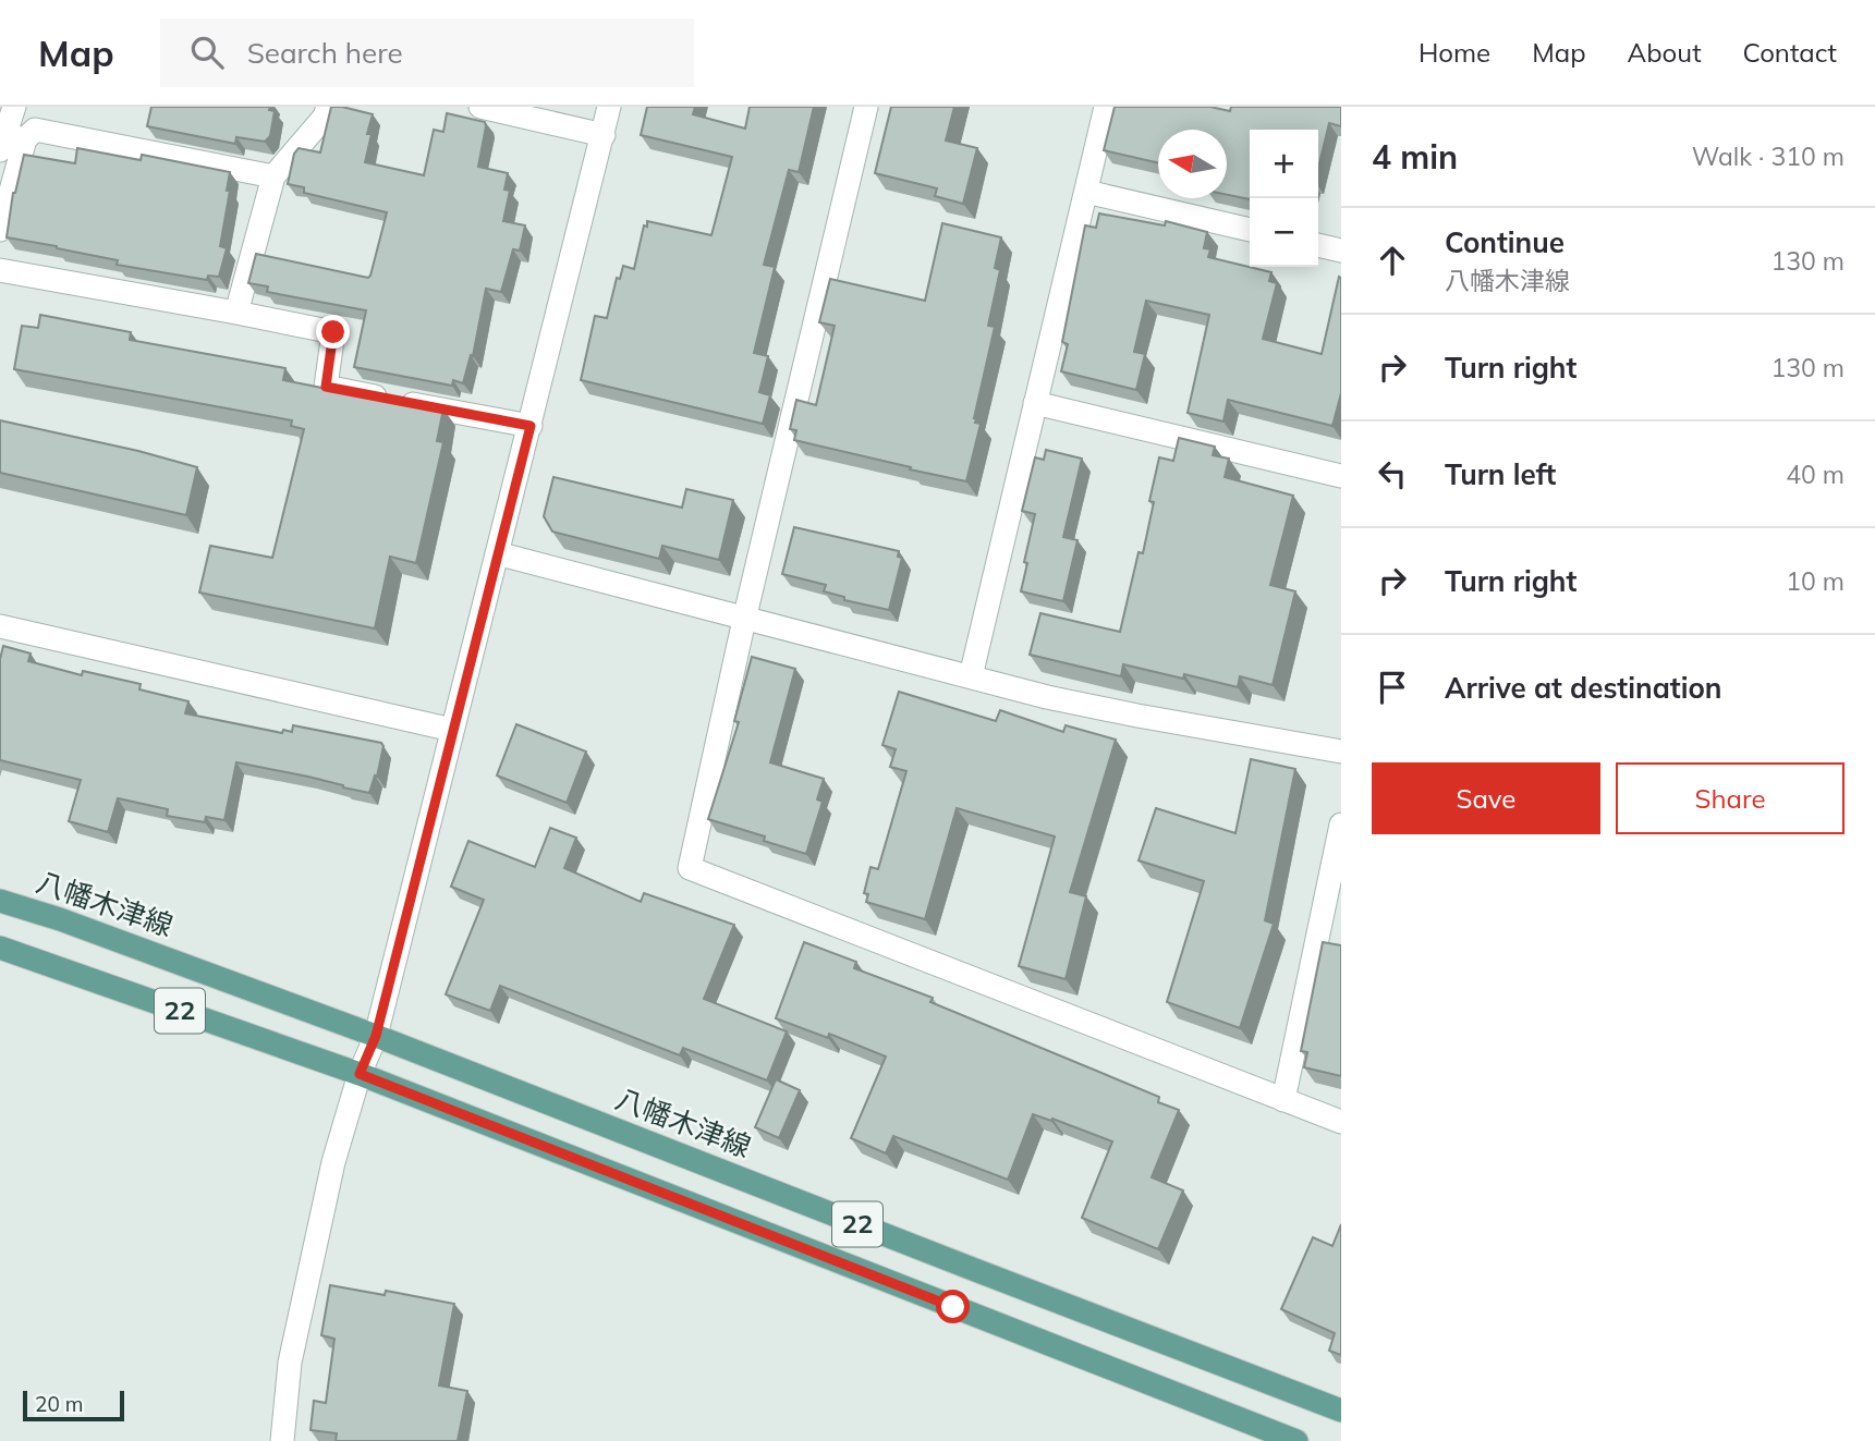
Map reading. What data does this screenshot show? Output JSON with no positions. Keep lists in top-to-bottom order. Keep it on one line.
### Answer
{"streets":{"main road":["八幡木津線","22"]},"scale_bar":"20 m","north":"left","page":{"header":"Map","search":"Search here","nav":["Home","Map","About","Contact"],"heading":["4 min","Walk · 310 m"],"map_buttons":["+","−"],"list":[["Continue","八幡木津線","130 m"],["Turn right","130 m"],["Turn left","40 m"],["Turn right","10 m"],"Arrive at destination"],"buttons":["Save","Share"],"scale":"20 m"}}
